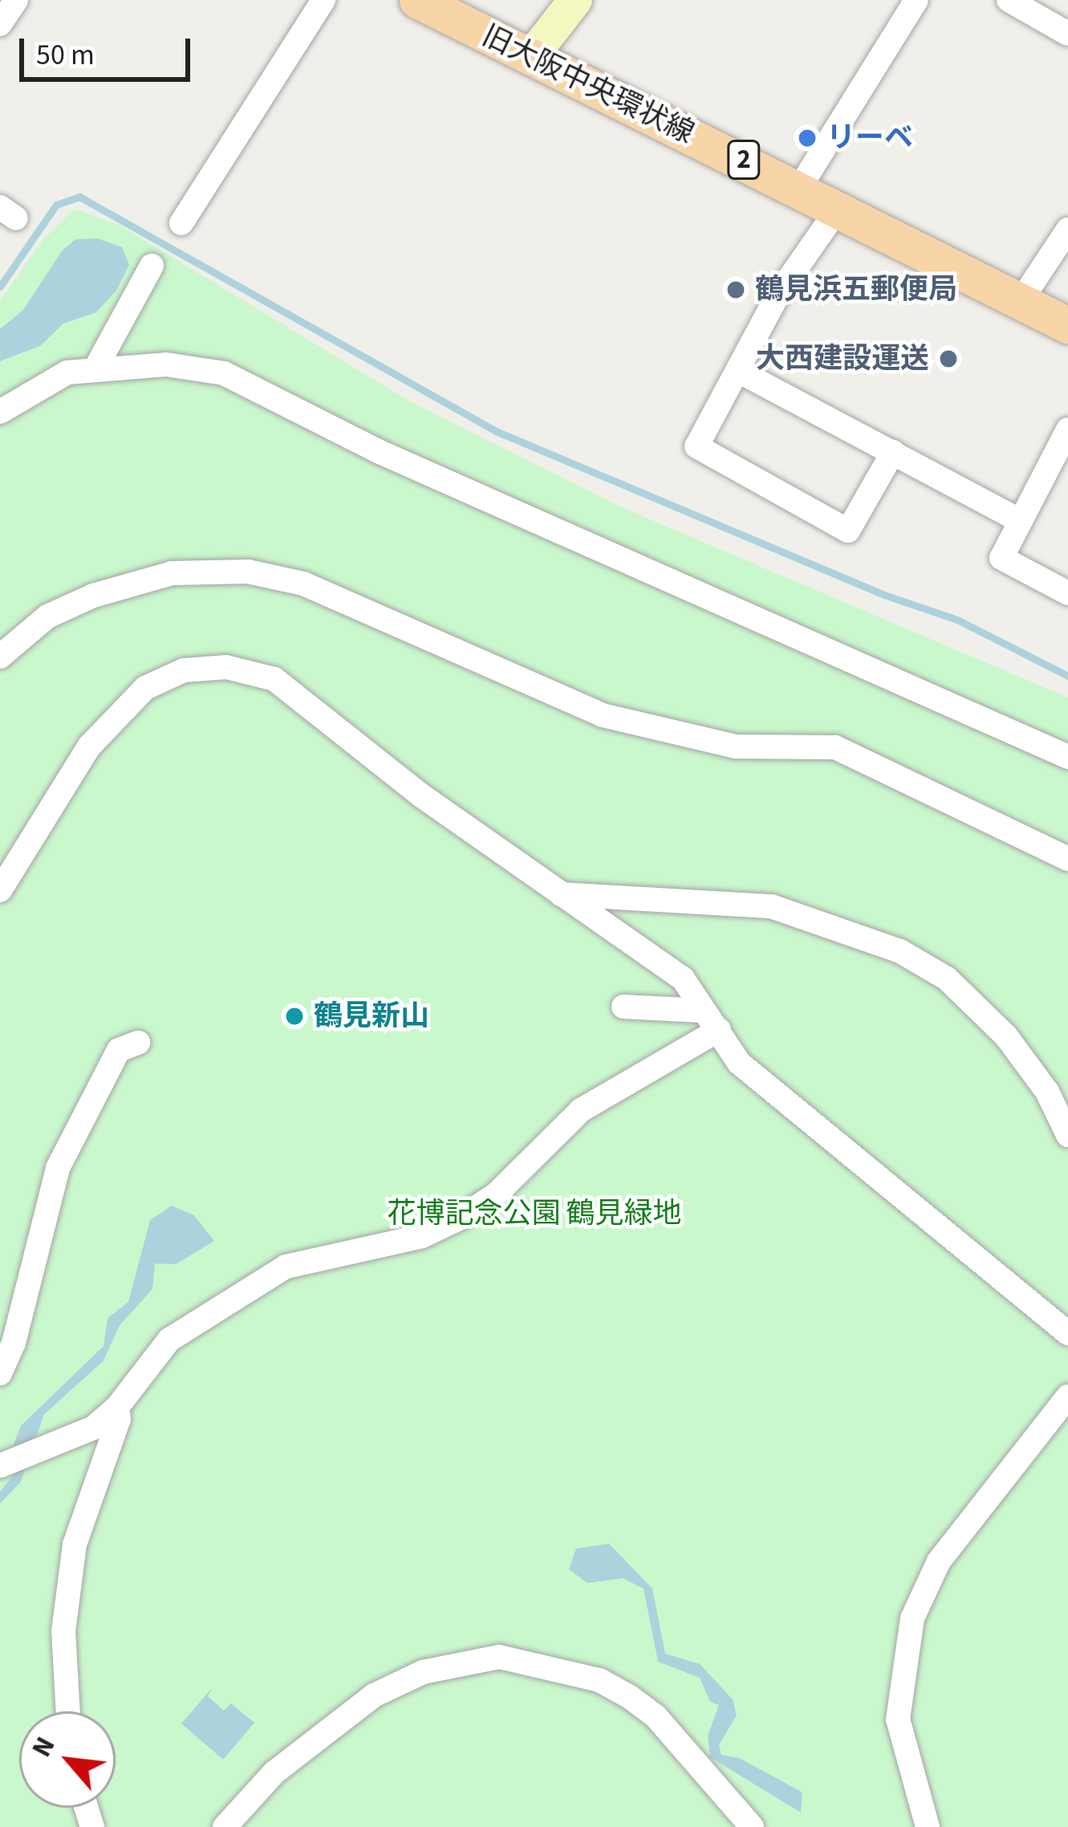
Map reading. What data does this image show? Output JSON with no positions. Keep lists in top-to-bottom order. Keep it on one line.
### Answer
{"streets":{"main road":["旧大阪中央環状線","2"]},"parks":["花博記念公園 鶴見緑地"],"places":["リーベ","鶴見浜五郵便局","大西建設運送","鶴見新山"],"scale_bar":"50 m","north":"top left"}
